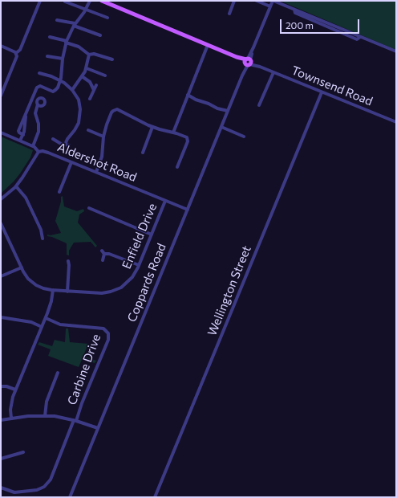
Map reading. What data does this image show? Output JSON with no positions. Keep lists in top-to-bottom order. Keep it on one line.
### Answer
{"streets":{"main road":["Townsend Road"],"street":["Aldershot Road","Enfield Drive","Coppards Road","Wellington Street","Carbine Drive"]},"crossings":[["Townsend Road","Coppards Road"],["Townsend Road","Wellington Street"],["Aldershot Road","Enfield Drive"],["Aldershot Road","Coppards Road"]],"scale_bar":"200 m"}
